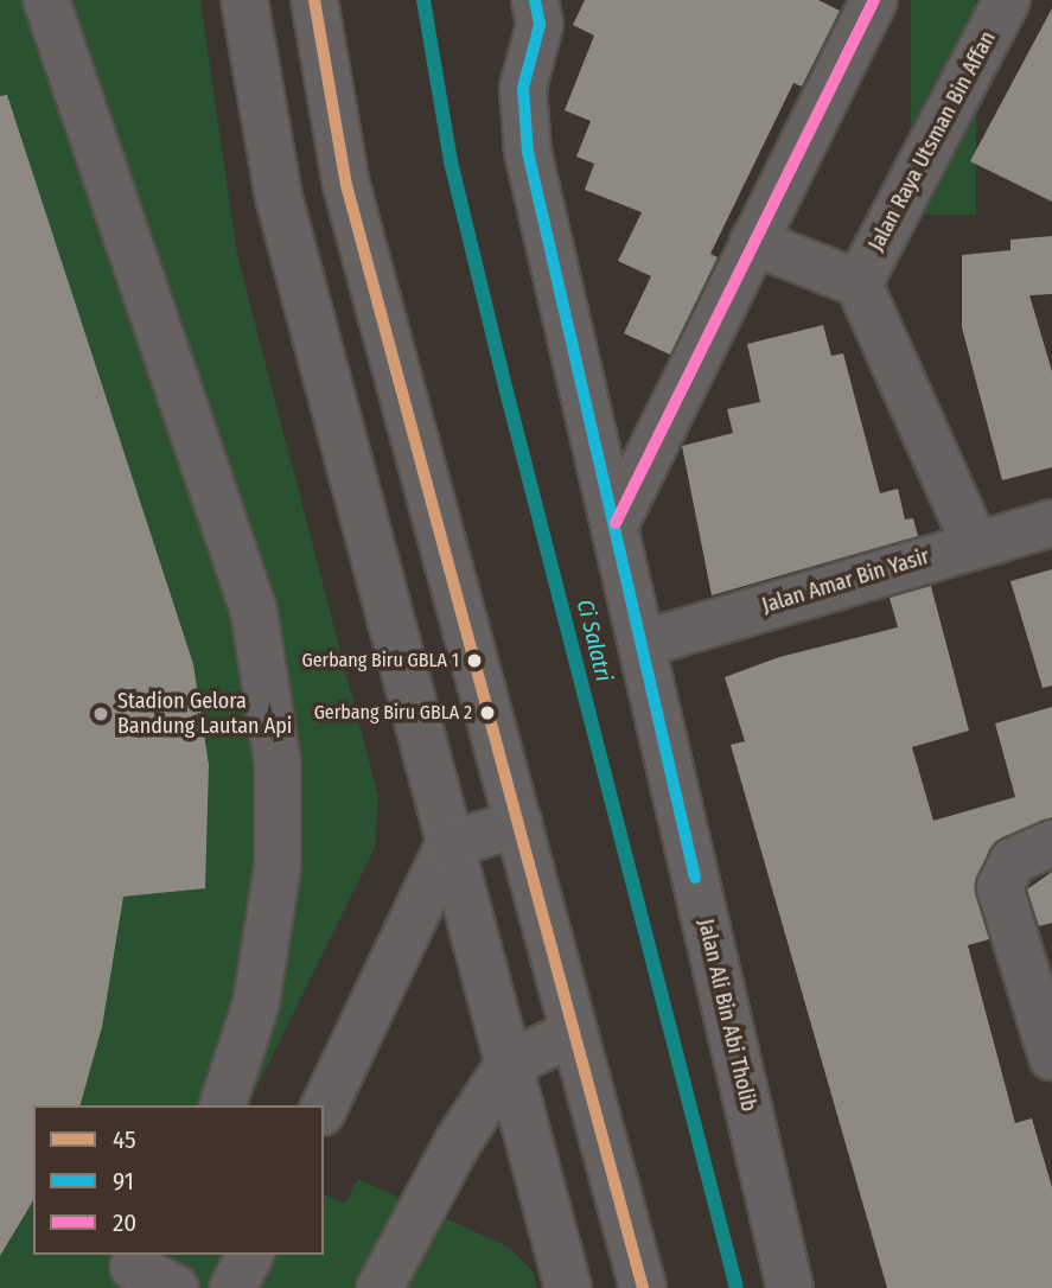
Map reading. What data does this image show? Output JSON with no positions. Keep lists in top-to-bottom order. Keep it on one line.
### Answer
{"streets":{"street":["Jalan Raya Utsman Bin Affan","Jalan Amar Bin Yasir","Jalan Ali Bin Abi Tholib"]},"crossings":[["Jalan Amar Bin Yasir","Jalan Ali Bin Abi Tholib"]],"water":["Ci Salatri"],"places":["Gerbang Biru GBLA 1","Gerbang Biru GBLA 2","Stadion Gelora Bandung Lautan Api"],"lines":["transit line 45","transit line 91","transit line 20"],"legend":["45","91","20"]}
